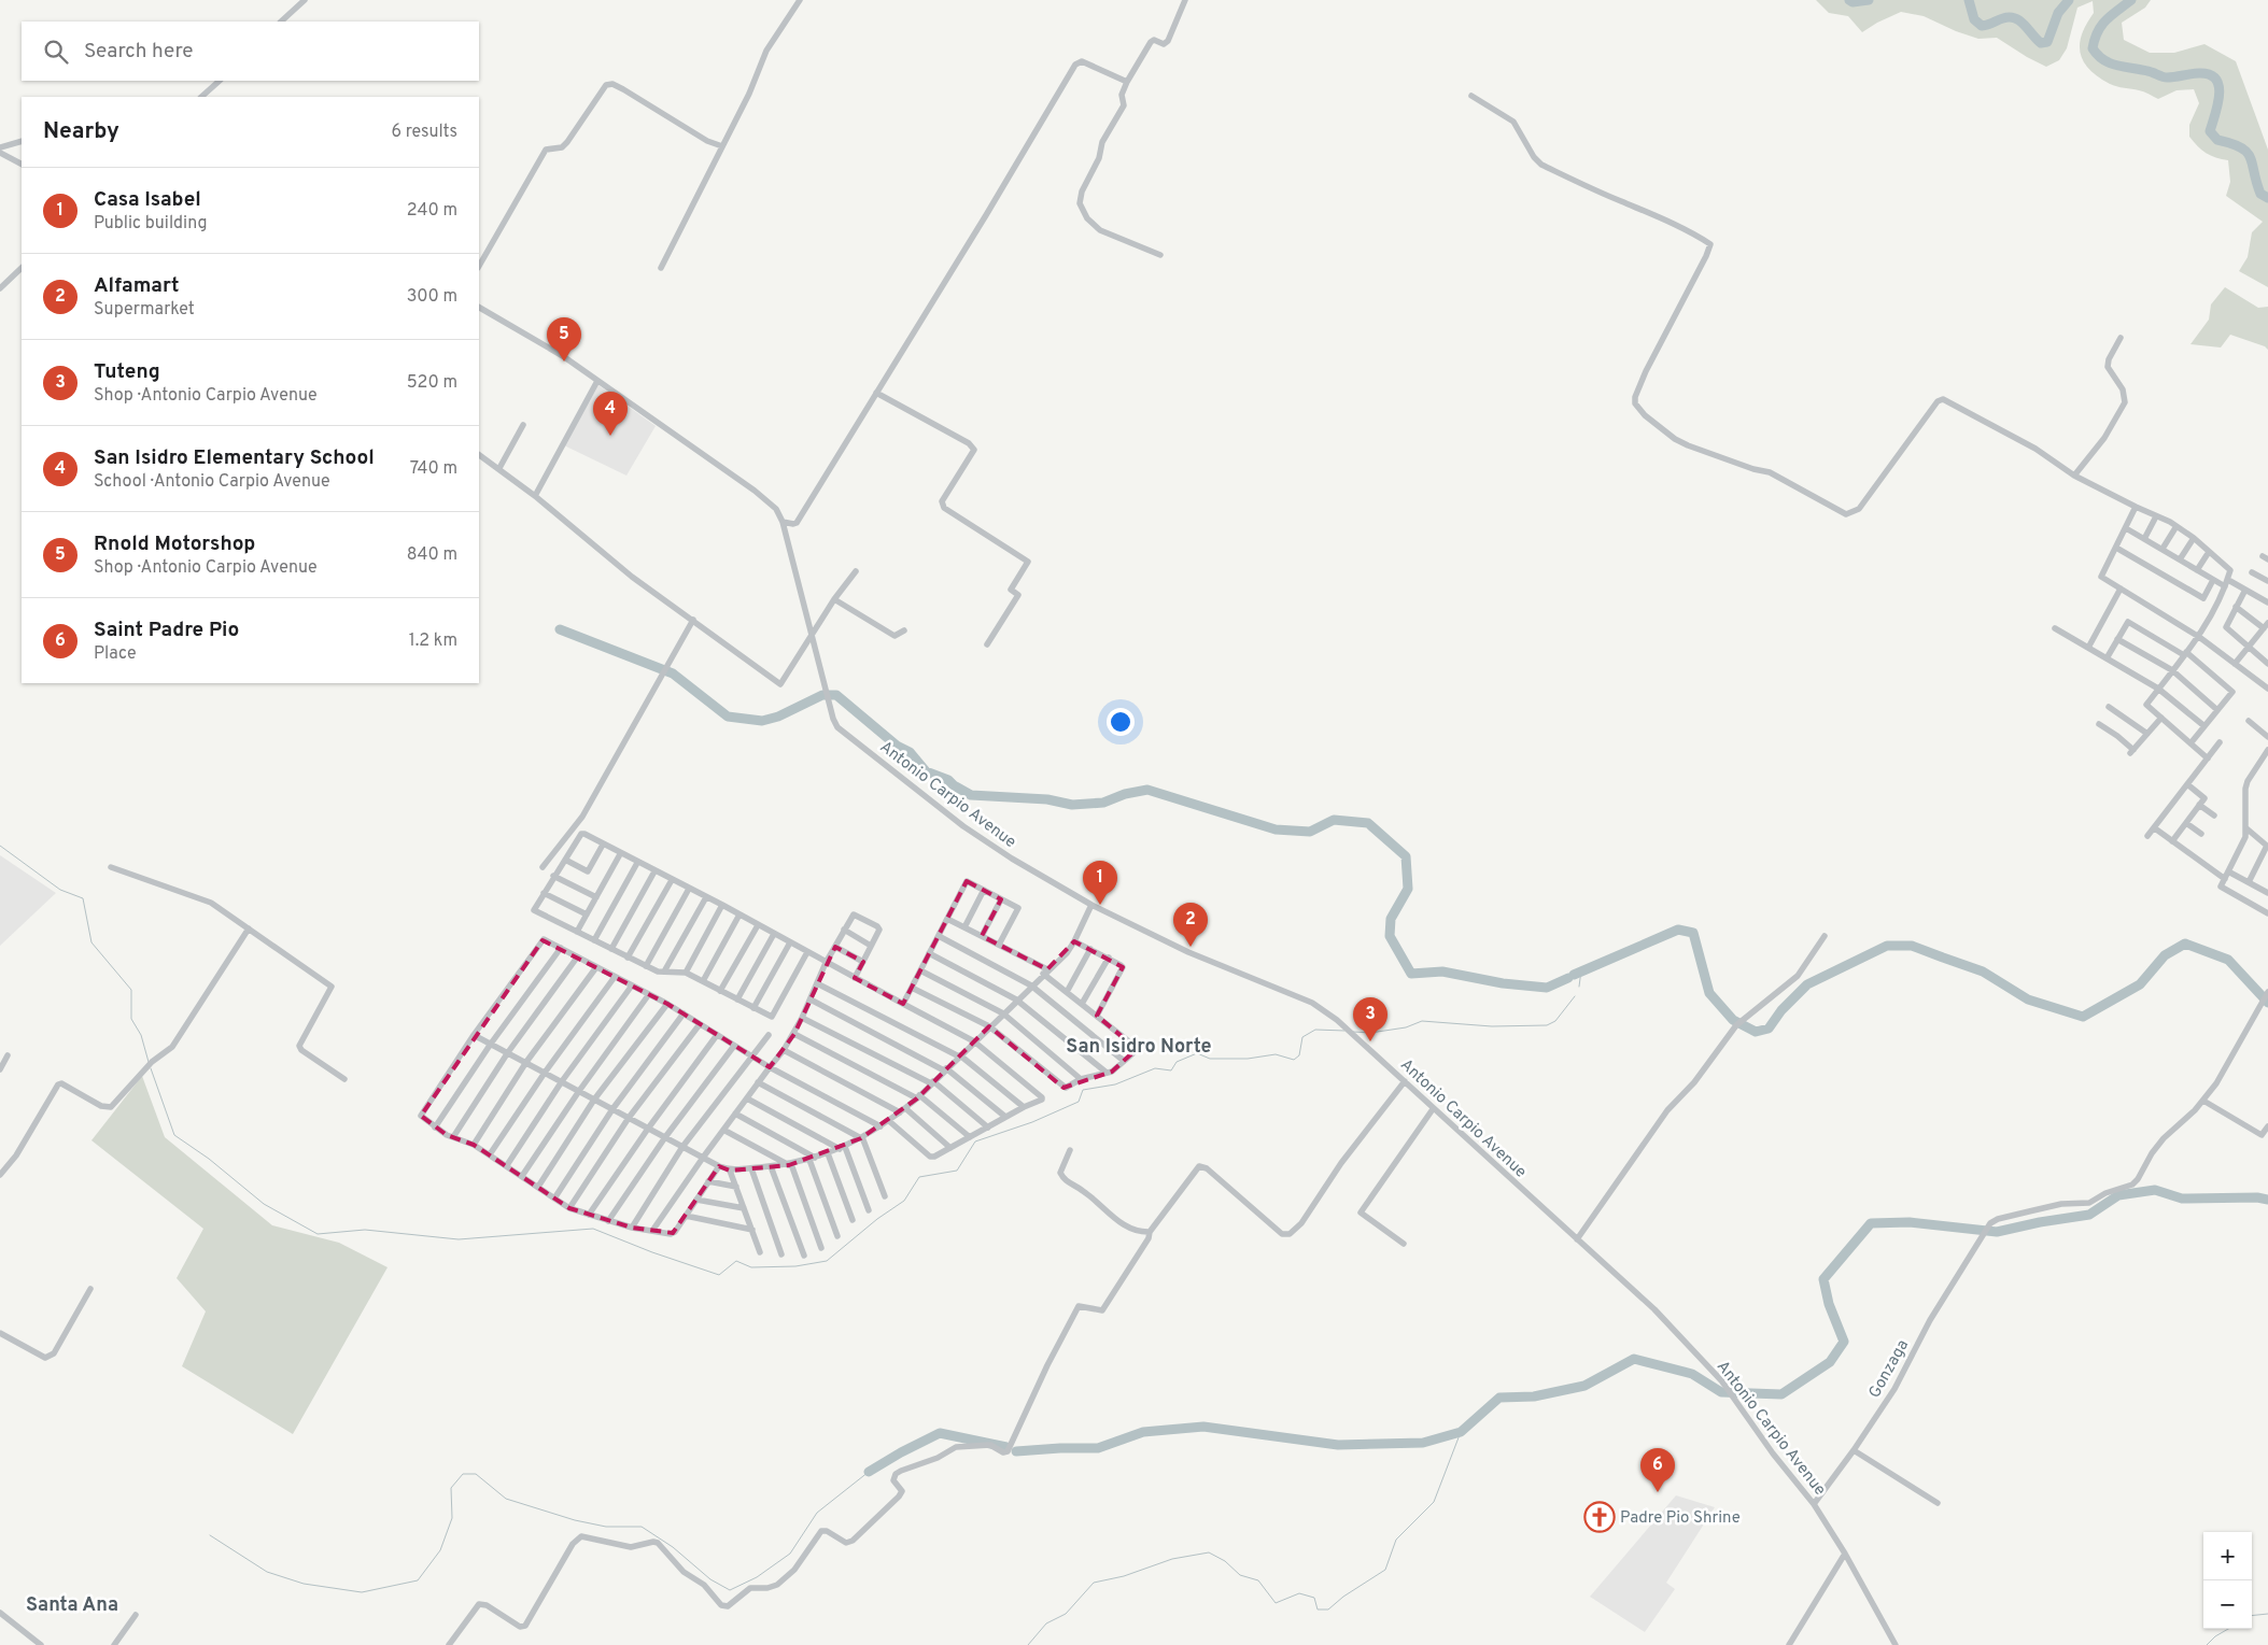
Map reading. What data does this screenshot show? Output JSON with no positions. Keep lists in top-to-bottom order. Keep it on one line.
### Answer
{"streets":{"street":["Antonio Carpio Avenue","Gonzaga"]},"crossings":[["Antonio Carpio Avenue","Gonzaga"]],"districts":["San Isidro Norte","Santa Ana"],"places":{"church":["Padre Pio Shrine"]},"page":{"search":"Search here","heading":["Nearby","6 results"],"list":[{"mark":"1","name":"Casa Isabel","note":"Public building","value":"240 m"},{"mark":"2","name":"Alfamart","note":"Supermarket","value":"300 m"},{"mark":"3","name":"Tuteng","note":"Shop · Antonio Carpio Avenue","value":"520 m"},{"mark":"4","name":"San Isidro Elementary School","note":"School · Antonio Carpio Avenue","value":"740 m"},{"mark":"5","name":"Rnold Motorshop","note":"Shop · Antonio Carpio Avenue","value":"840 m"},{"mark":"6","name":"Saint Padre Pio","note":"Place","value":"1.2 km"}],"pins":["5","4","1","2","3","6"],"map_buttons":["+","−"]}}
